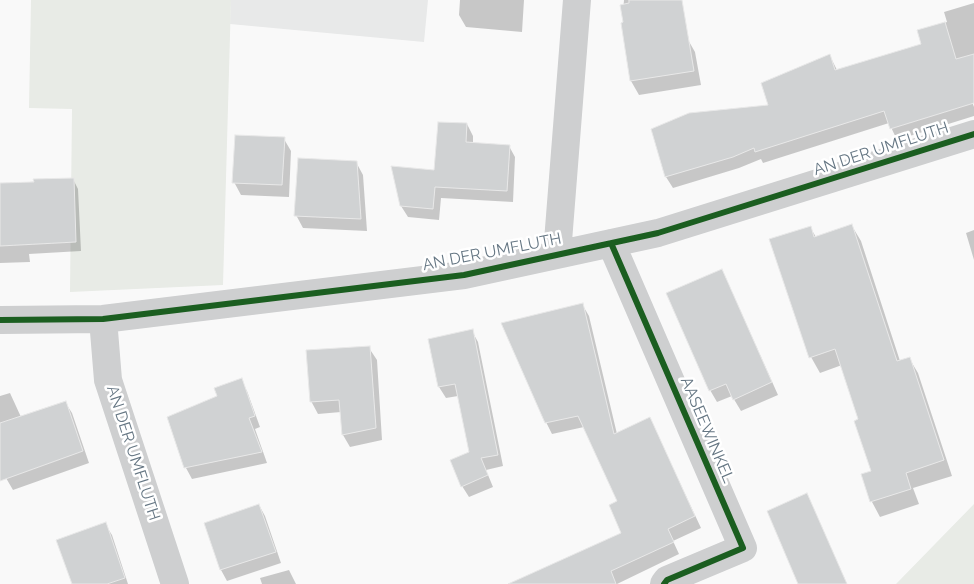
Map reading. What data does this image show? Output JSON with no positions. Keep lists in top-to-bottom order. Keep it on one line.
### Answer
{"streets":{"street":["AN DER UMFLUTH","AASEEWINKEL"]},"crossings":[["AN DER UMFLUTH","AASEEWINKEL"]]}
